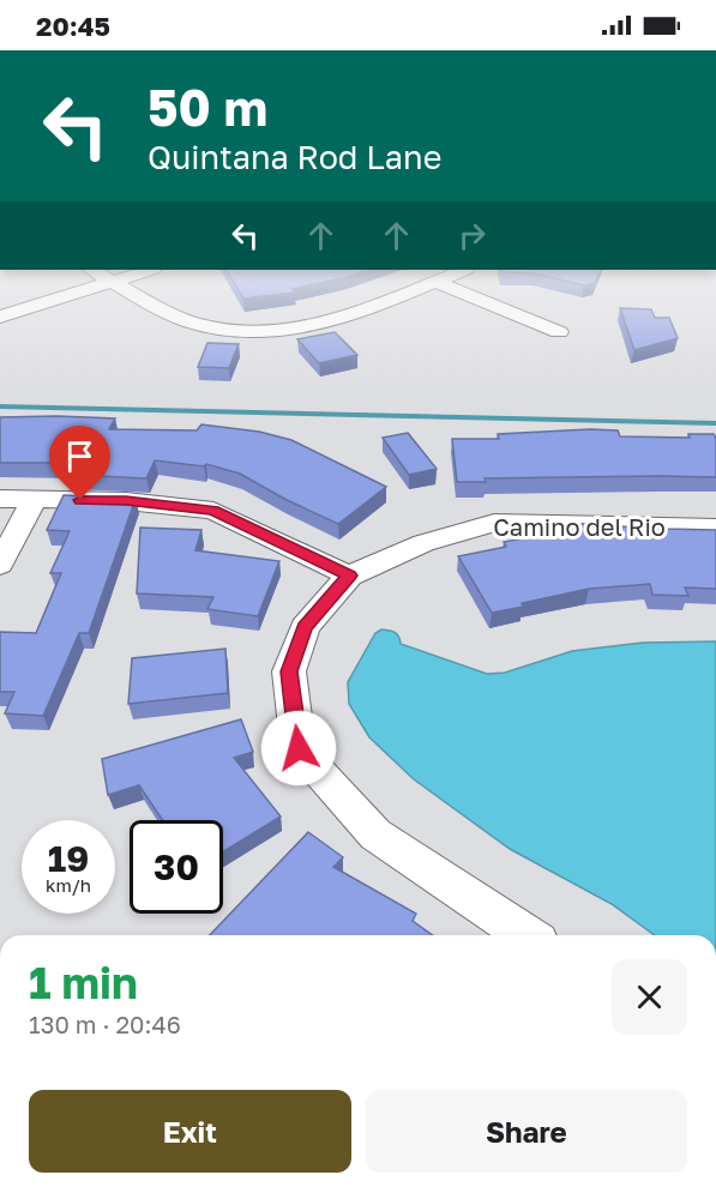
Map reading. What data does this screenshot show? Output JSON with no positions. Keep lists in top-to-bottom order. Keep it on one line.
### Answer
{"streets":{"street":["Camino del Rio"]},"page":{"status":"20:45","turn":["50 m","Quintana Rod Lane"],"speed":"19 km/h","limit":"30","heading":["1 min","130 m · 20:46"],"buttons":["Exit","Share"]}}
